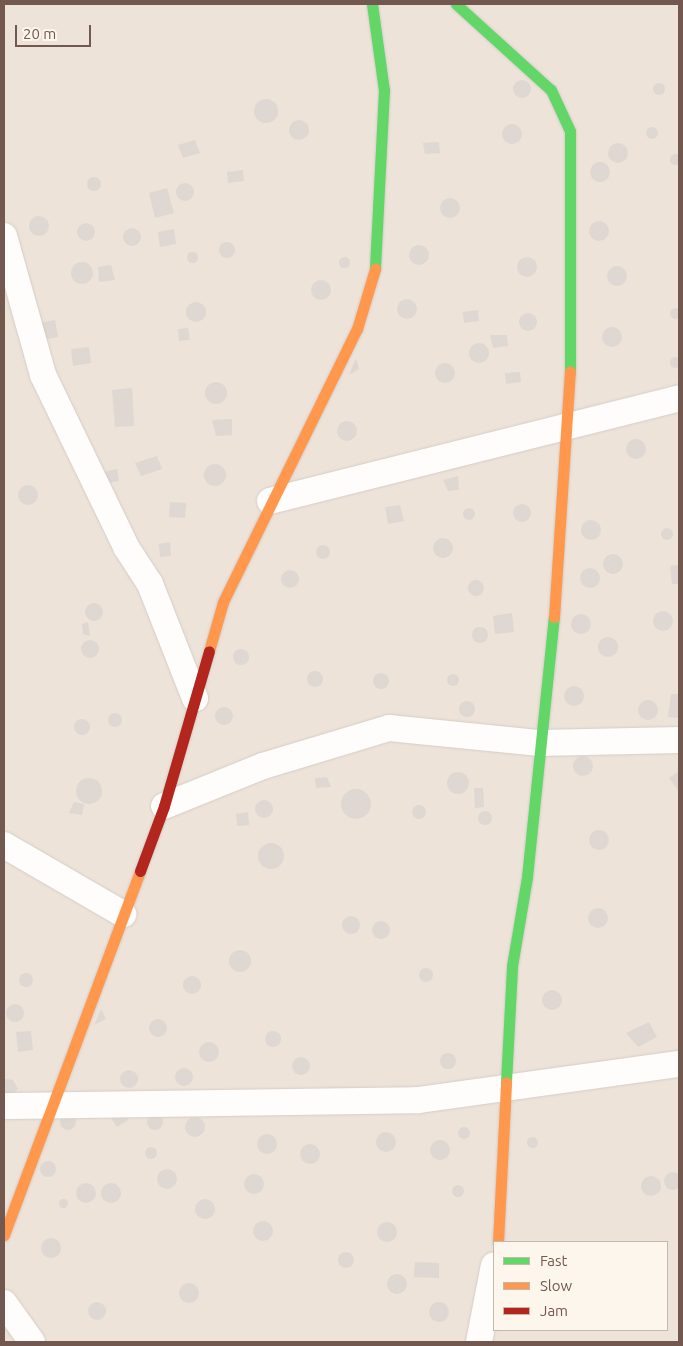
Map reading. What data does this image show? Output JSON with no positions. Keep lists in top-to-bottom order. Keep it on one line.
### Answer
{"legend":["Fast","Slow","Jam"],"scale_bar":"20 m"}
